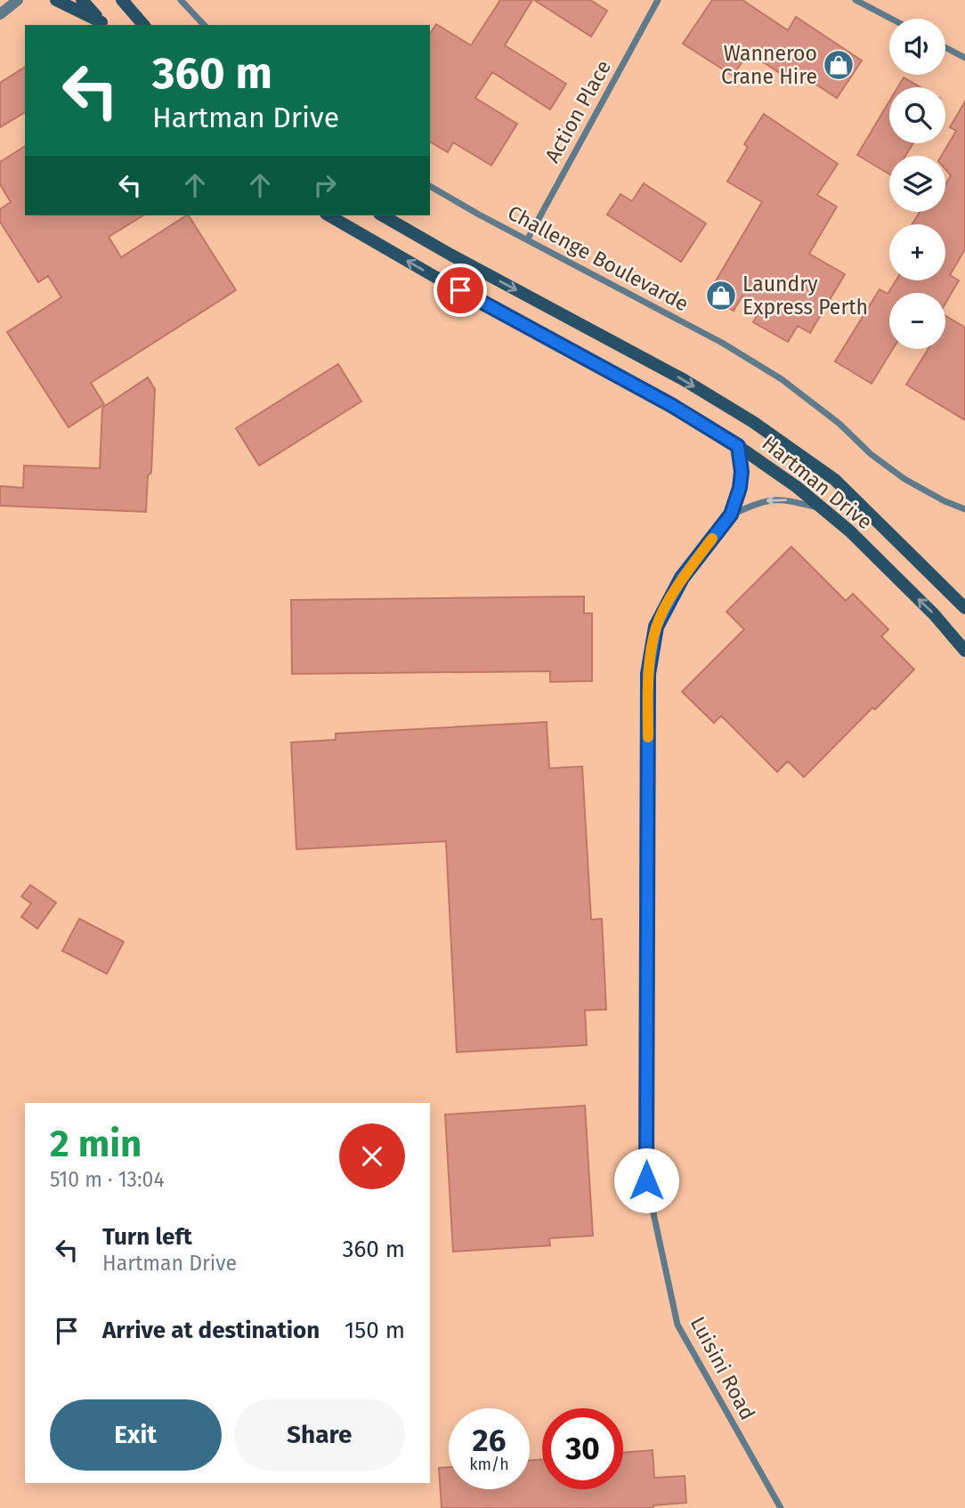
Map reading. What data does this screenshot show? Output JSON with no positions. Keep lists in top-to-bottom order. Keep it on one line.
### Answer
{"streets":{"main road":["Hartman Drive"],"street":["Action Place","Challenge Boulevarde","Luisini Road"]},"crossings":[["Action Place","Challenge Boulevarde"],["Hartman Drive","Luisini Road"]],"places":{"shop":["Wanneroo Crane Hire","Laundry Express Perth"]},"page":{"map_buttons":["+","−"],"turn":["360 m","Hartman Drive"],"heading":["2 min","510 m · 13:04"],"list":[{"name":"Turn left","note":"Hartman Drive","value":"360 m"},{"name":"Arrive at destination","value":"150 m"}],"buttons":["Exit","Share"],"speed":"26 km/h","limit":"30"}}
